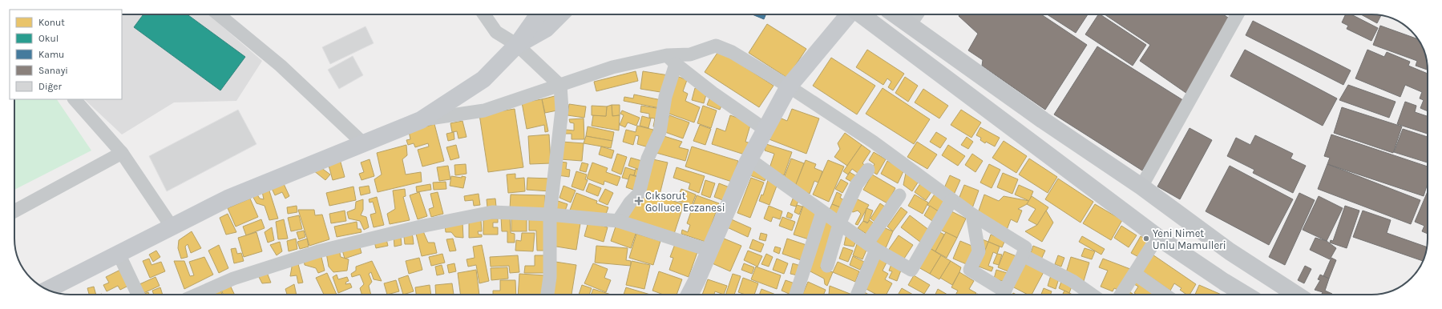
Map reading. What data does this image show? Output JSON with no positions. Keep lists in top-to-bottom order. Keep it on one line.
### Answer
{"places":{"health":["Cıksorut Golluce Eczanesi"],"other":["Yeni Nimet Unlu Mamulleri"]},"legend":["Konut","Okul","Kamu","Sanayi","Diğer"]}
